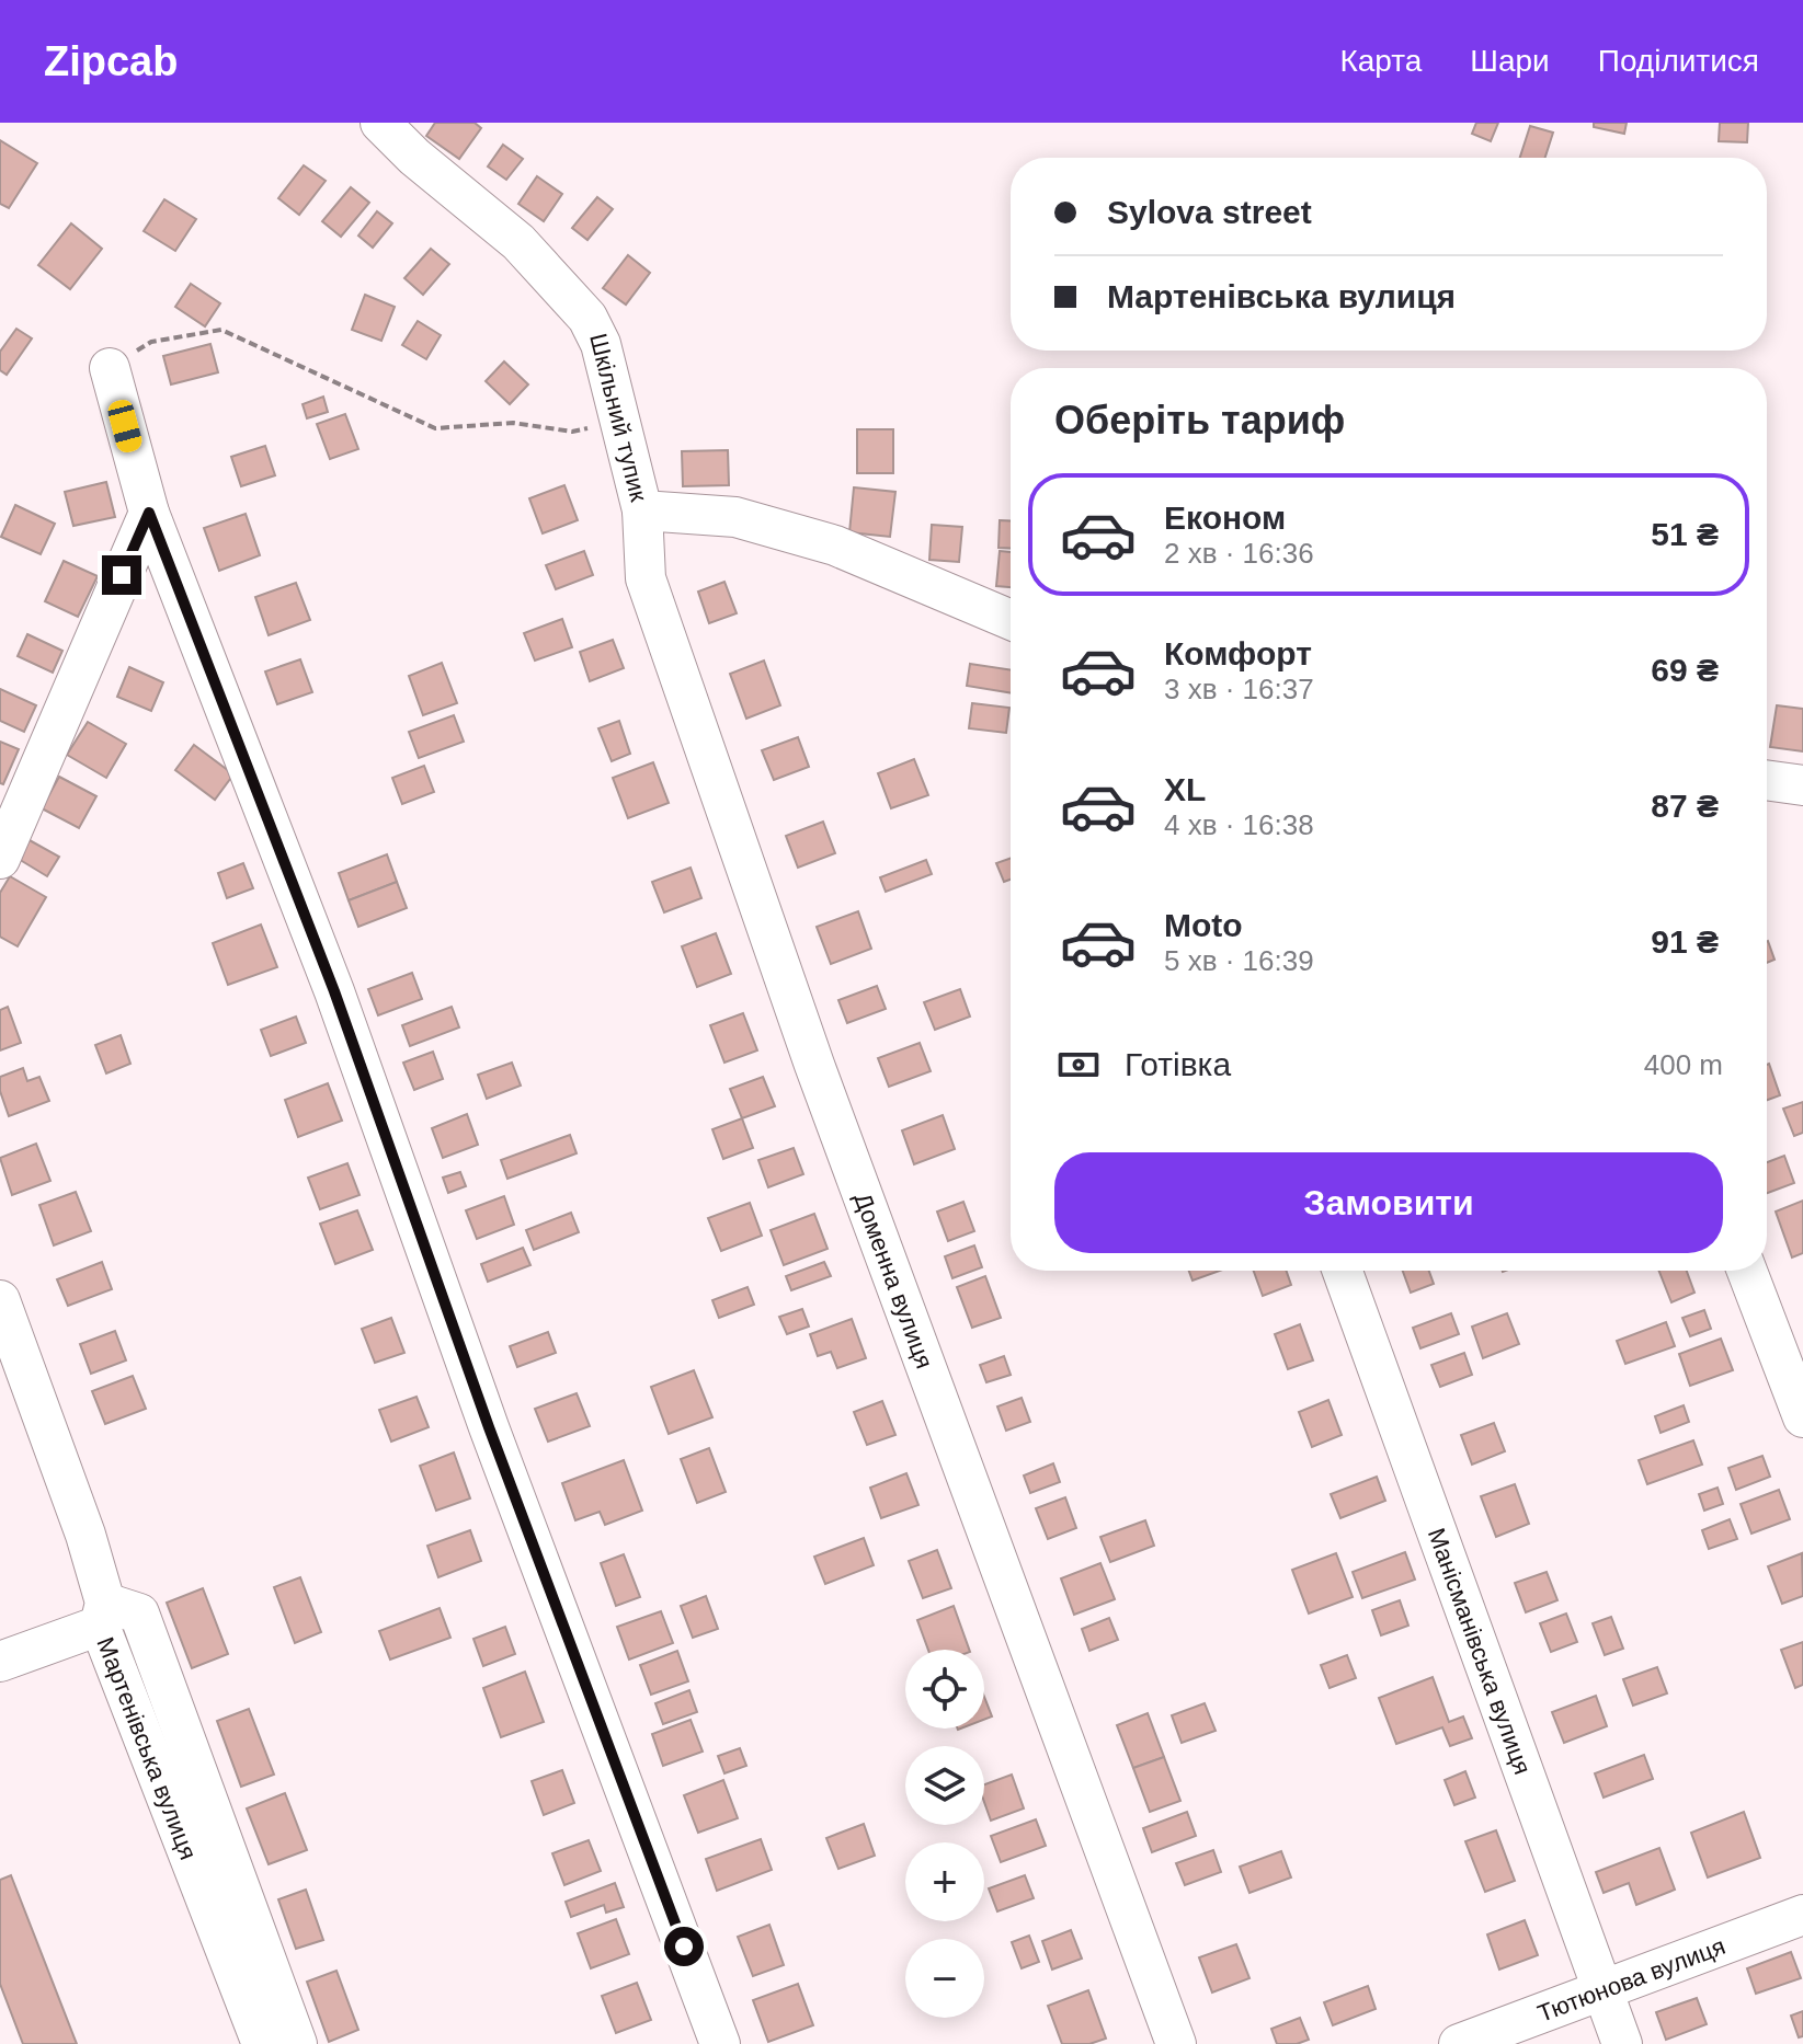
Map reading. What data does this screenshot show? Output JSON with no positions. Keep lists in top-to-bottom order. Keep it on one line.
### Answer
{"streets":{"street":["Шкільний тупик","Доменна вулиця","Манісманівська вулиця","Мартенівська вулиця","Тютюнова вулиця"]},"crossings":[["Шкільний тупик","Доменна вулиця"],["Манісманівська вулиця","Тютюнова вулиця"]],"page":{"header":"Zipcab","nav":["Карта","Шари","Поділитися"],"banner":["Sylova street","Мартенівська вулиця"],"heading":"Оберіть тариф","list":[{"name":"Економ","note":"2 хв · 16:36","value":"51 ₴"},{"name":"Комфорт","note":"3 хв · 16:37","value":"69 ₴"},{"name":"XL","note":"4 хв · 16:38","value":"87 ₴"},{"name":"Moto","note":"5 хв · 16:39","value":"91 ₴"}],"pay":["Готівка","400 m"],"buttons":"Замовити","map_buttons":["+","−"]}}
